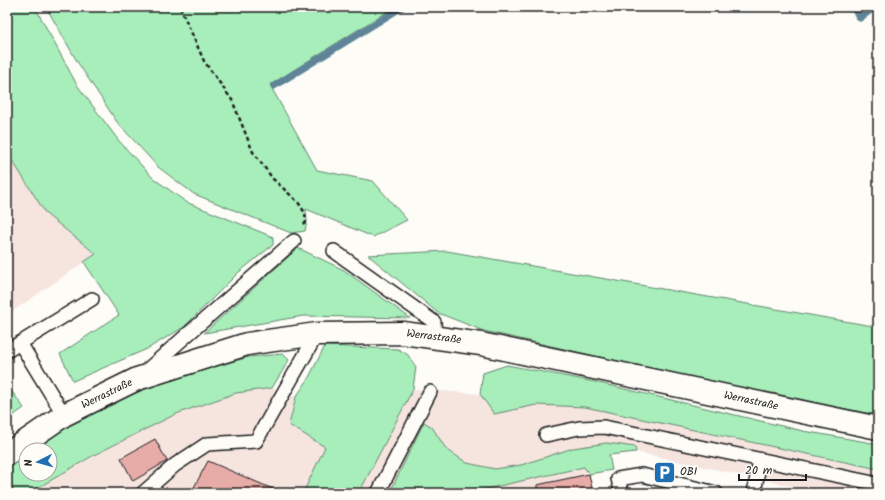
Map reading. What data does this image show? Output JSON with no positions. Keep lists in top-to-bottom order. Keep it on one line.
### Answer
{"streets":{"street":["Werrastraße"]},"places":{"parking":["OBI"]},"scale_bar":"20 m","north":"left"}
